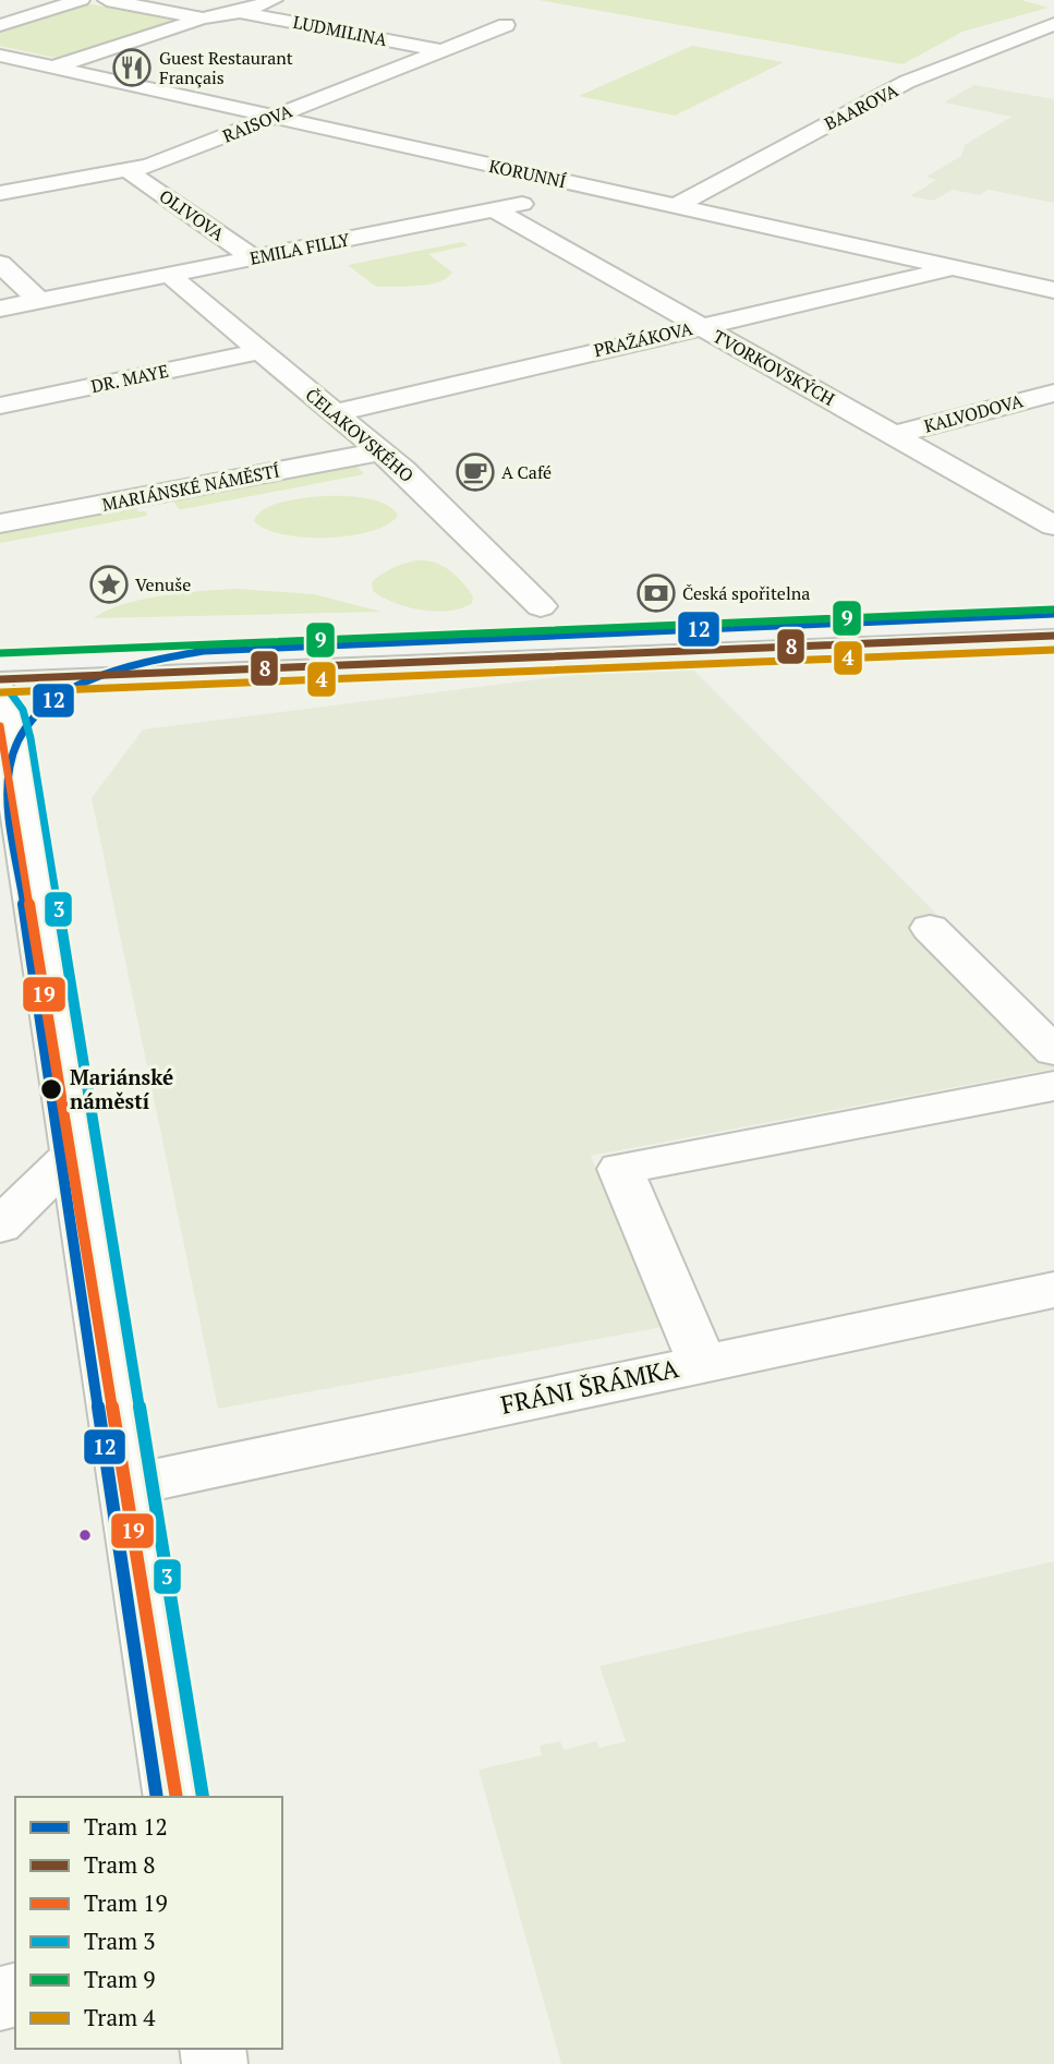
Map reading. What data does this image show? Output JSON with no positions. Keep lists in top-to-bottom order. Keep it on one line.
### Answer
{"streets":{"street":["LUDMILINA","BAAROVA","RAISOVA","KORUNNÍ","OLIVOVA","EMILA FILLY","PRAŽÁKOVA","TVORKOVSKÝCH","DR. MAYE","KALVODOVA","ČELAKOVSKÉHO","MARIÁNSKÉ NÁMĚSTÍ","FRÁNI ŠRÁMKA"]},"crossings":[["LUDMILINA","RAISOVA"],["LUDMILINA","KORUNNÍ"],["BAAROVA","KORUNNÍ"],["RAISOVA","KORUNNÍ"],["RAISOVA","OLIVOVA"],["KORUNNÍ","EMILA FILLY"],["KORUNNÍ","PRAŽÁKOVA"],["OLIVOVA","EMILA FILLY"],["EMILA FILLY","TVORKOVSKÝCH"],["EMILA FILLY","ČELAKOVSKÉHO"],["PRAŽÁKOVA","TVORKOVSKÝCH"],["PRAŽÁKOVA","ČELAKOVSKÉHO"],["TVORKOVSKÝCH","KALVODOVA"],["DR. MAYE","ČELAKOVSKÉHO"],["ČELAKOVSKÉHO","MARIÁNSKÉ NÁMĚSTÍ"]],"places":{"restaurant":["Guest Restaurant Français"],"cafe":["A Café"],"place":["Venuše"],"bank":["Česká spořitelna"],"other":["Mariánské náměstí"]},"lines":["tram line 9","tram line 12","tram line 8","tram line 4","tram line 3","tram line 19"],"legend":["Tram 12","Tram 8","Tram 19","Tram 3","Tram 9","Tram 4"]}
